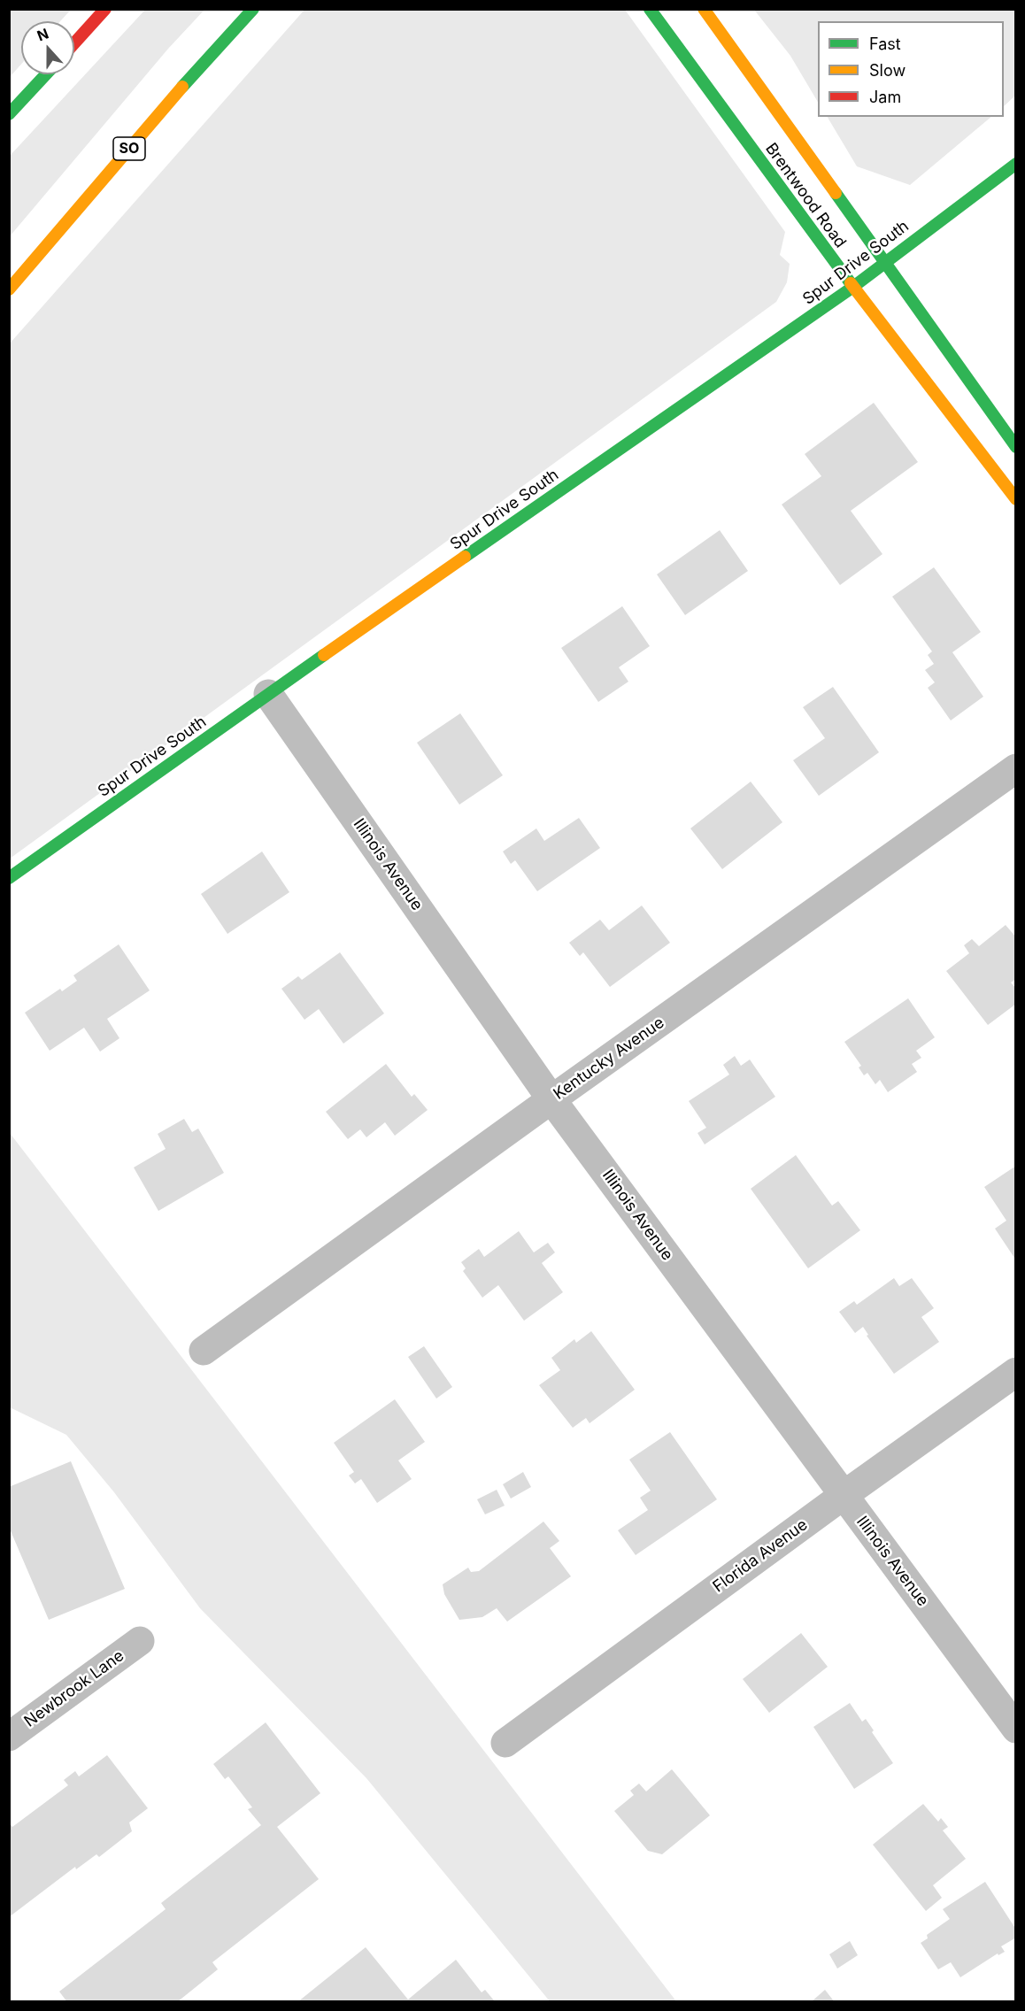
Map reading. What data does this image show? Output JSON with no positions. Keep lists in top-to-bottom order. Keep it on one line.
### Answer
{"streets":{"main road":["SO","Brentwood Road","Spur Drive South"],"street":["Illinois Avenue","Kentucky Avenue","Florida Avenue","Newbrook Lane"]},"crossings":[["Brentwood Road","Spur Drive South"],["Spur Drive South","Illinois Avenue"],["Illinois Avenue","Kentucky Avenue"],["Illinois Avenue","Florida Avenue"]],"legend":["Fast","Slow","Jam"],"north":"top"}
